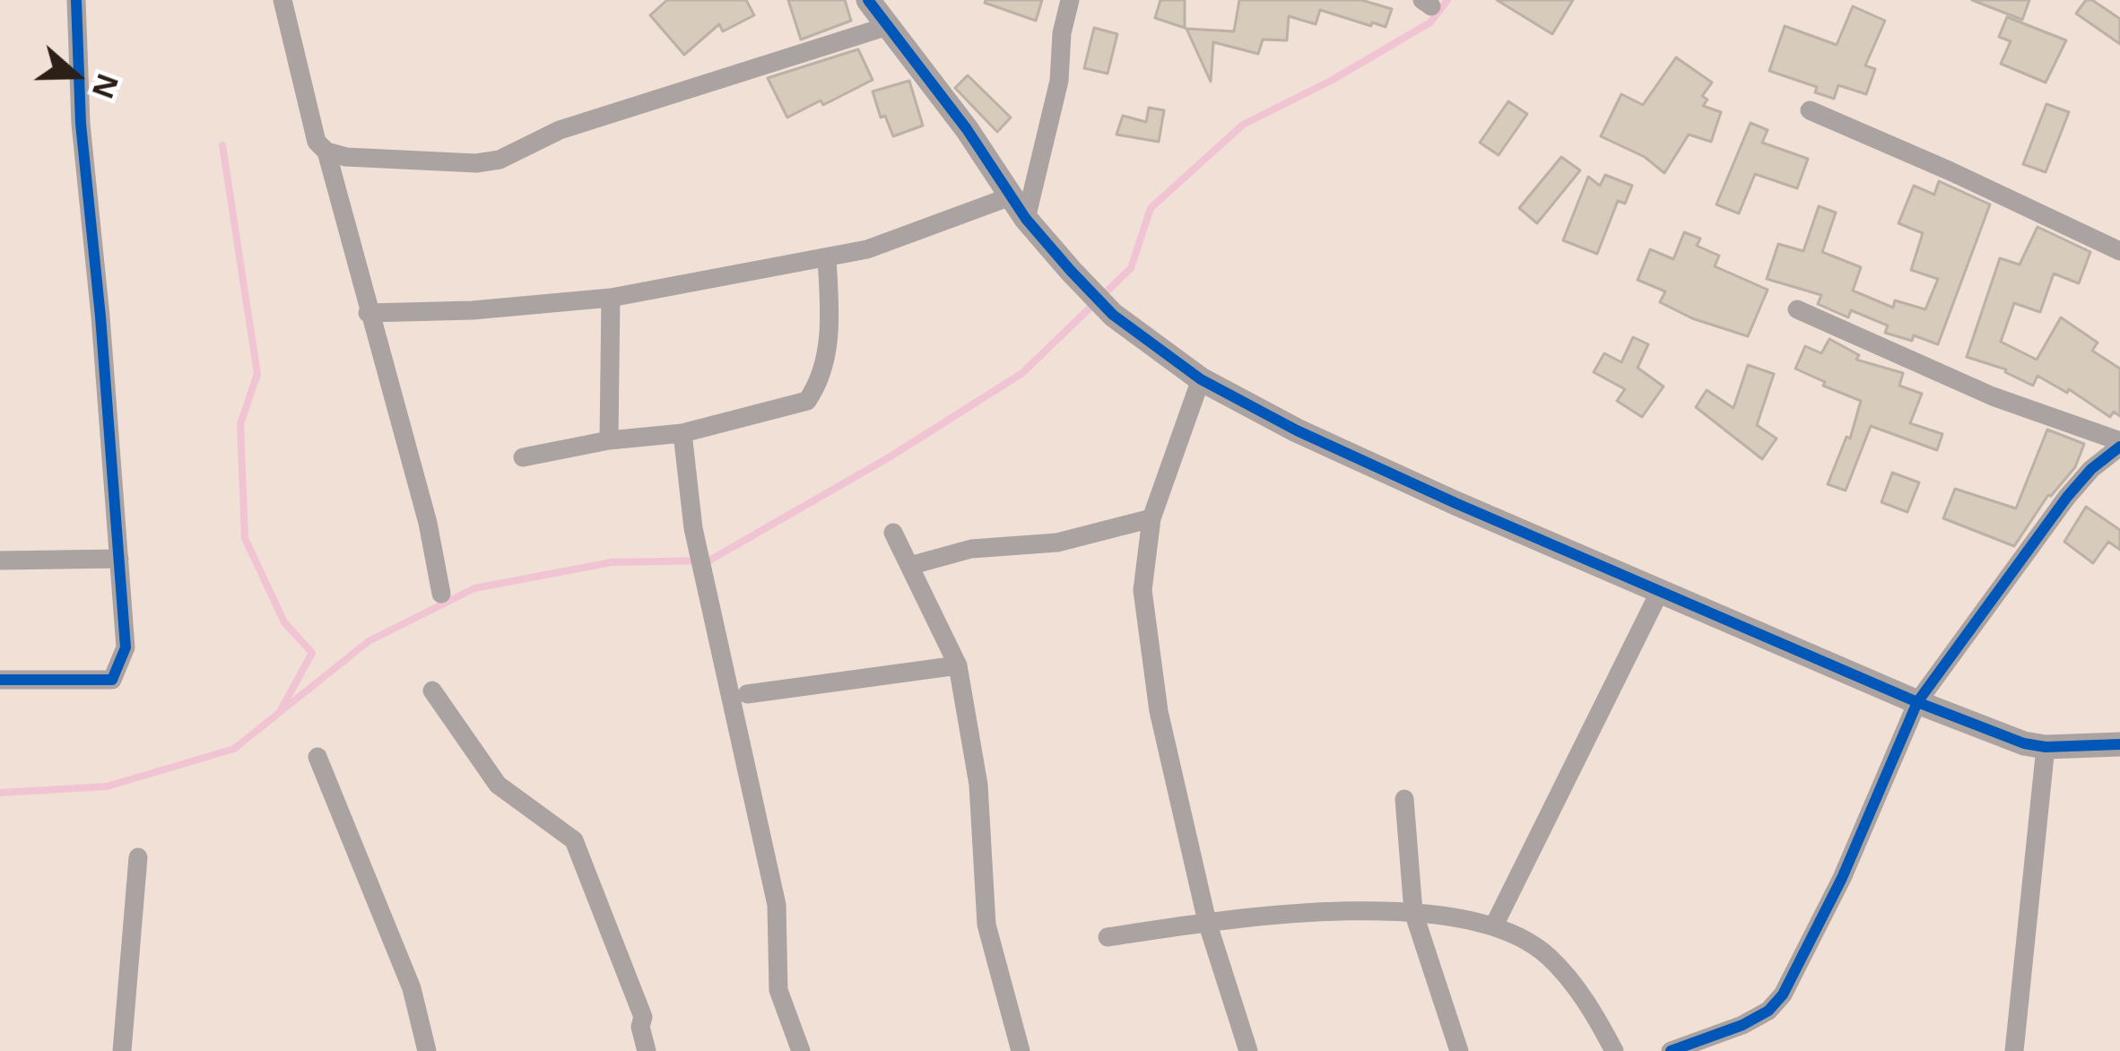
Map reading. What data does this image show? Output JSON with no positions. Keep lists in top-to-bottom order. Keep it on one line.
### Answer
{"north":"right"}
